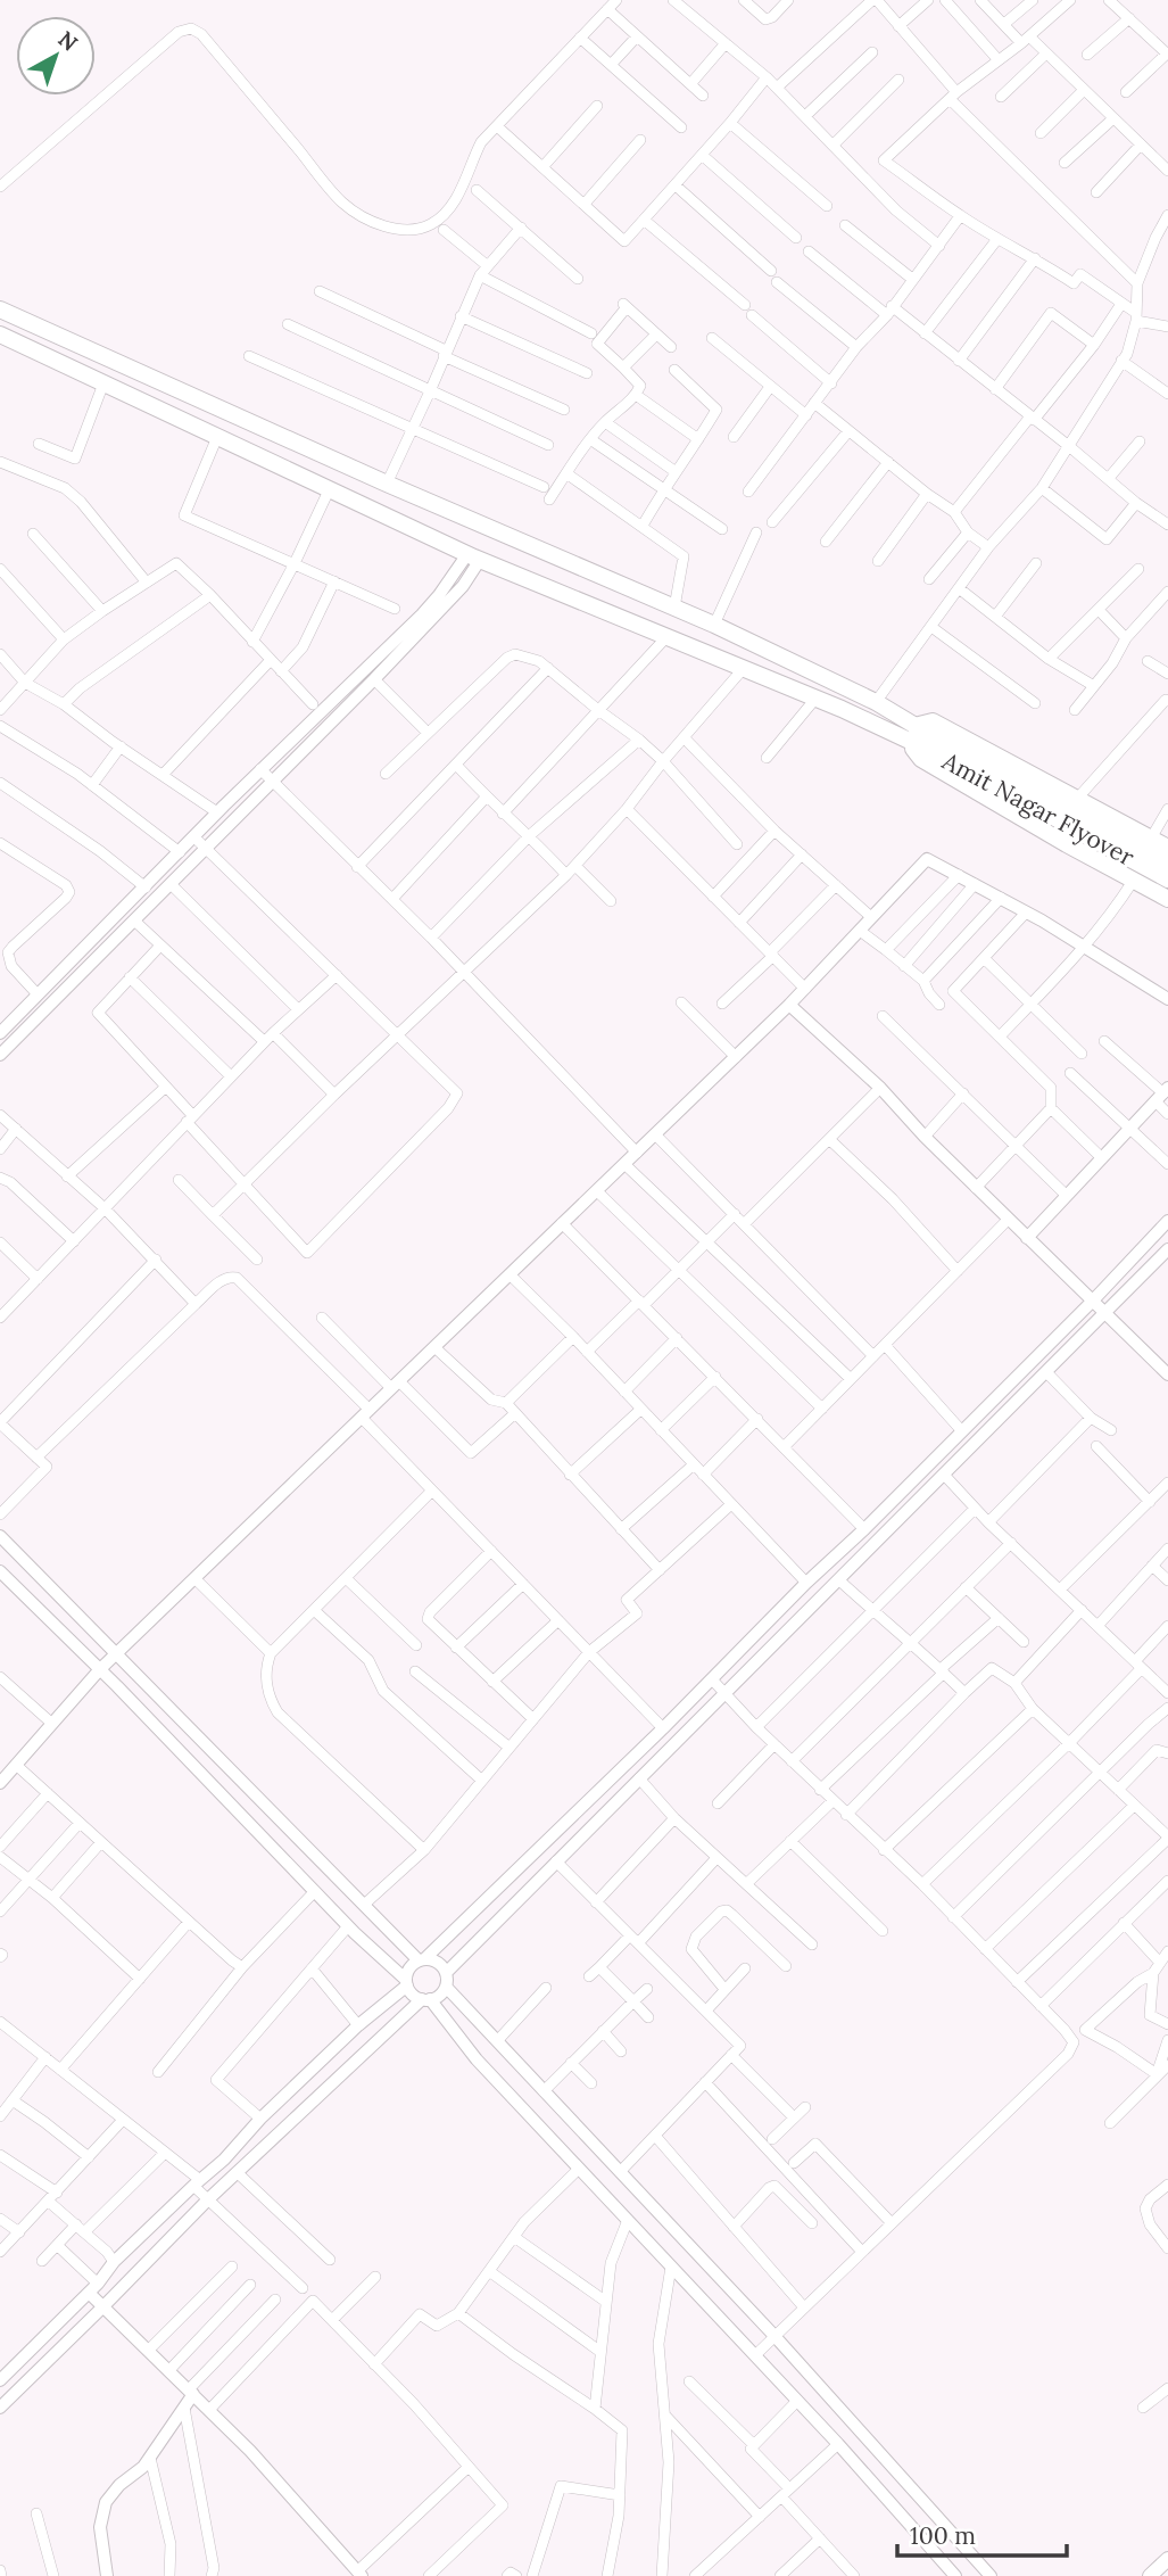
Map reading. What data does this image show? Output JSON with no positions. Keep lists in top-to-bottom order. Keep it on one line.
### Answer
{"streets":{"main road":["Amit Nagar Flyover"]},"scale_bar":"100 m","north":"top right"}
